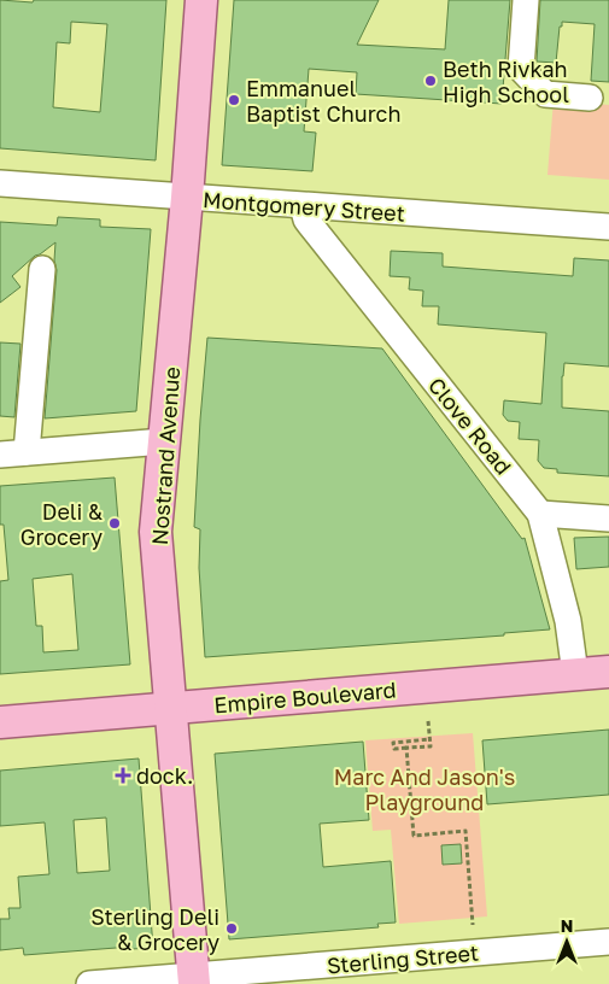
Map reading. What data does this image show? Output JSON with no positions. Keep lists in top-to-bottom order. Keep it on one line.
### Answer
{"streets":{"main road":["Nostrand Avenue","Empire Boulevard"],"street":["Montgomery Street","Clove Road","Sterling Street"]},"crossings":[["Montgomery Street","Clove Road"],["Montgomery Street","Nostrand Avenue"],["Clove Road","Empire Boulevard"],["Nostrand Avenue","Empire Boulevard"],["Nostrand Avenue","Sterling Street"]],"parks":["Marc And Jason's Playground"],"places":{"other":["Beth Rivkah High School","Emmanuel Baptist Church","Deli & Grocery","Sterling Deli & Grocery"],"health":["dock."]},"north":"top"}
